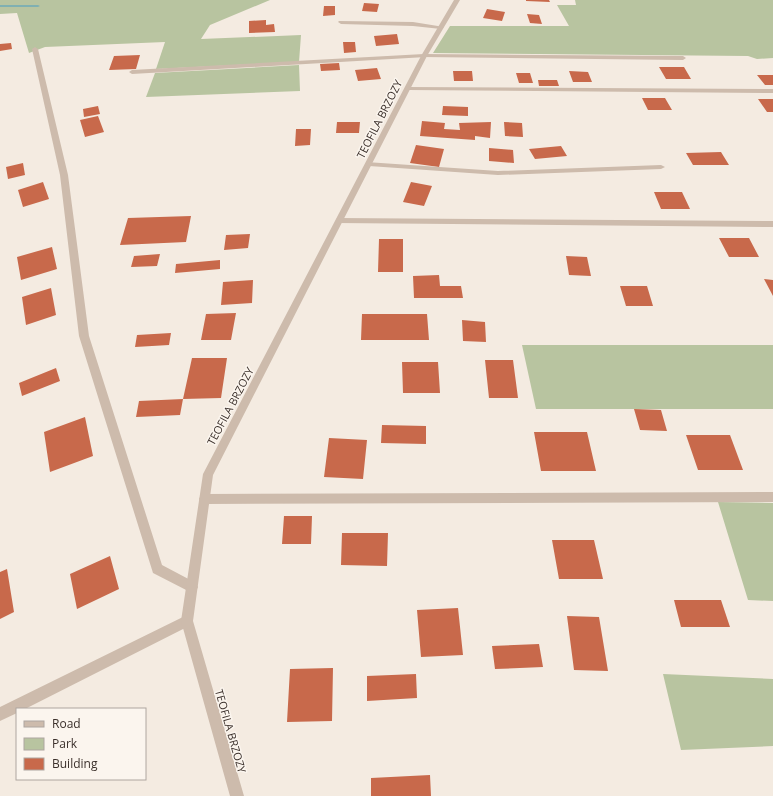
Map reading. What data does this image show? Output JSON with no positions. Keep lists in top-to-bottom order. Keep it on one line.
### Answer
{"streets":{"street":["TEOFILA BRZOZY"]},"legend":["Road","Park","Building"]}
